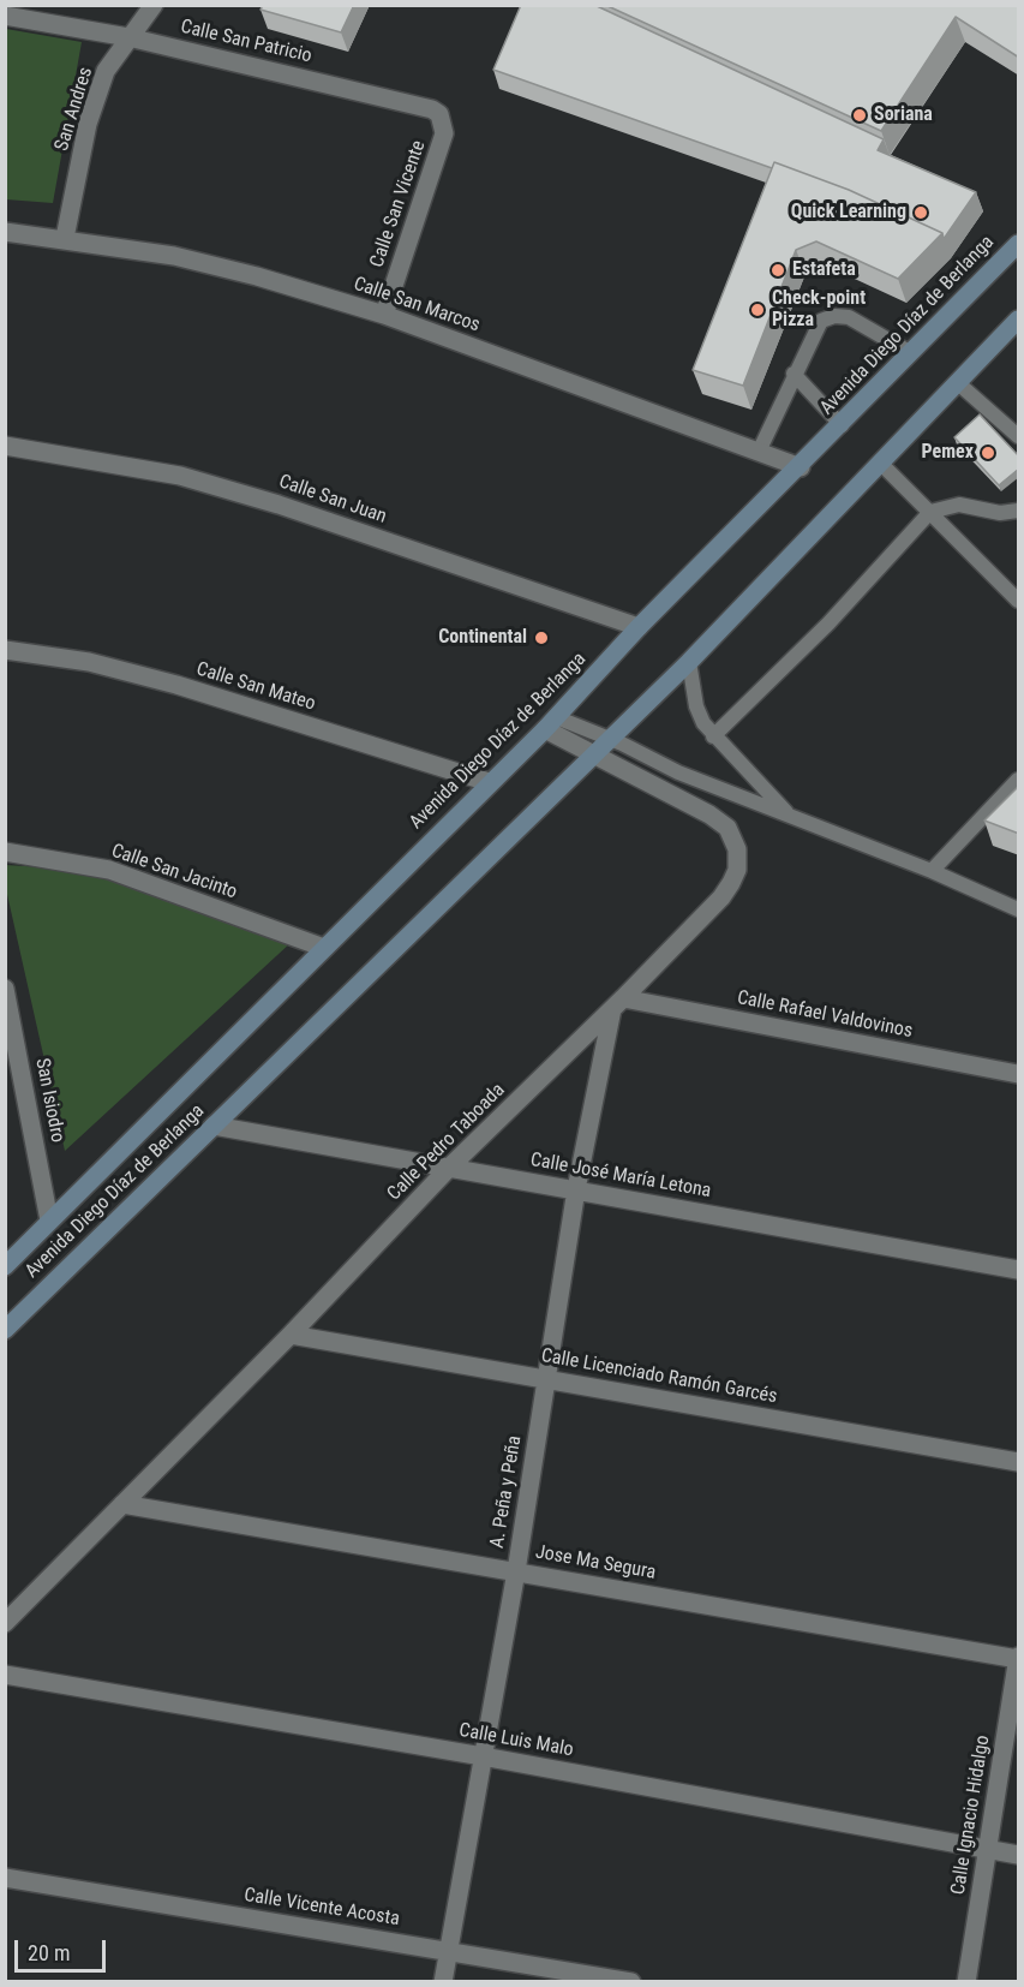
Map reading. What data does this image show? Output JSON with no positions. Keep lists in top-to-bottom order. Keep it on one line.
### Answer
{"streets":{"main road":["Avenida Diego Díaz de Berlanga"],"street":["Calle San Patricio","San Andres","Calle San Vicente","Calle San Marcos","Calle San Juan","Calle San Mateo","Calle San Jacinto","Calle Rafael Valdovinos","San Isiodro","Calle Pedro Taboada","Calle José María Letona","Calle Licenciado Ramón Garcés","A. Peña y Peña","Jose Ma Segura","Calle Luis Malo","Calle Ignacio Hidalgo","Calle Vicente Acosta"]},"crossings":[["Calle San Patricio","San Andres"],["Calle San Patricio","Calle San Vicente"],["San Andres","Calle San Marcos"],["Calle San Vicente","Calle San Marcos"],["Calle San Marcos","Avenida Diego Díaz de Berlanga"],["Avenida Diego Díaz de Berlanga","Calle San Juan"],["Avenida Diego Díaz de Berlanga","Calle San Mateo"],["Avenida Diego Díaz de Berlanga","Calle San Jacinto"],["Avenida Diego Díaz de Berlanga","San Isiodro"],["Avenida Diego Díaz de Berlanga","Calle Pedro Taboada"],["Avenida Diego Díaz de Berlanga","Calle José María Letona"],["Calle Rafael Valdovinos","Calle Pedro Taboada"],["Calle Rafael Valdovinos","A. Peña y Peña"],["Calle Pedro Taboada","Calle José María Letona"],["Calle Pedro Taboada","Calle Licenciado Ramón Garcés"],["Calle Pedro Taboada","A. Peña y Peña"],["Calle Pedro Taboada","Jose Ma Segura"],["Calle José María Letona","A. Peña y Peña"],["Calle Licenciado Ramón Garcés","A. Peña y Peña"],["A. Peña y Peña","Jose Ma Segura"],["A. Peña y Peña","Calle Luis Malo"],["A. Peña y Peña","Calle Vicente Acosta"],["Jose Ma Segura","Calle Ignacio Hidalgo"],["Calle Luis Malo","Calle Ignacio Hidalgo"]],"places":["Soriana","Quick Learning","Estafeta","Check-point Pizza","Pemex","Continental"],"scale_bar":"20 m"}
